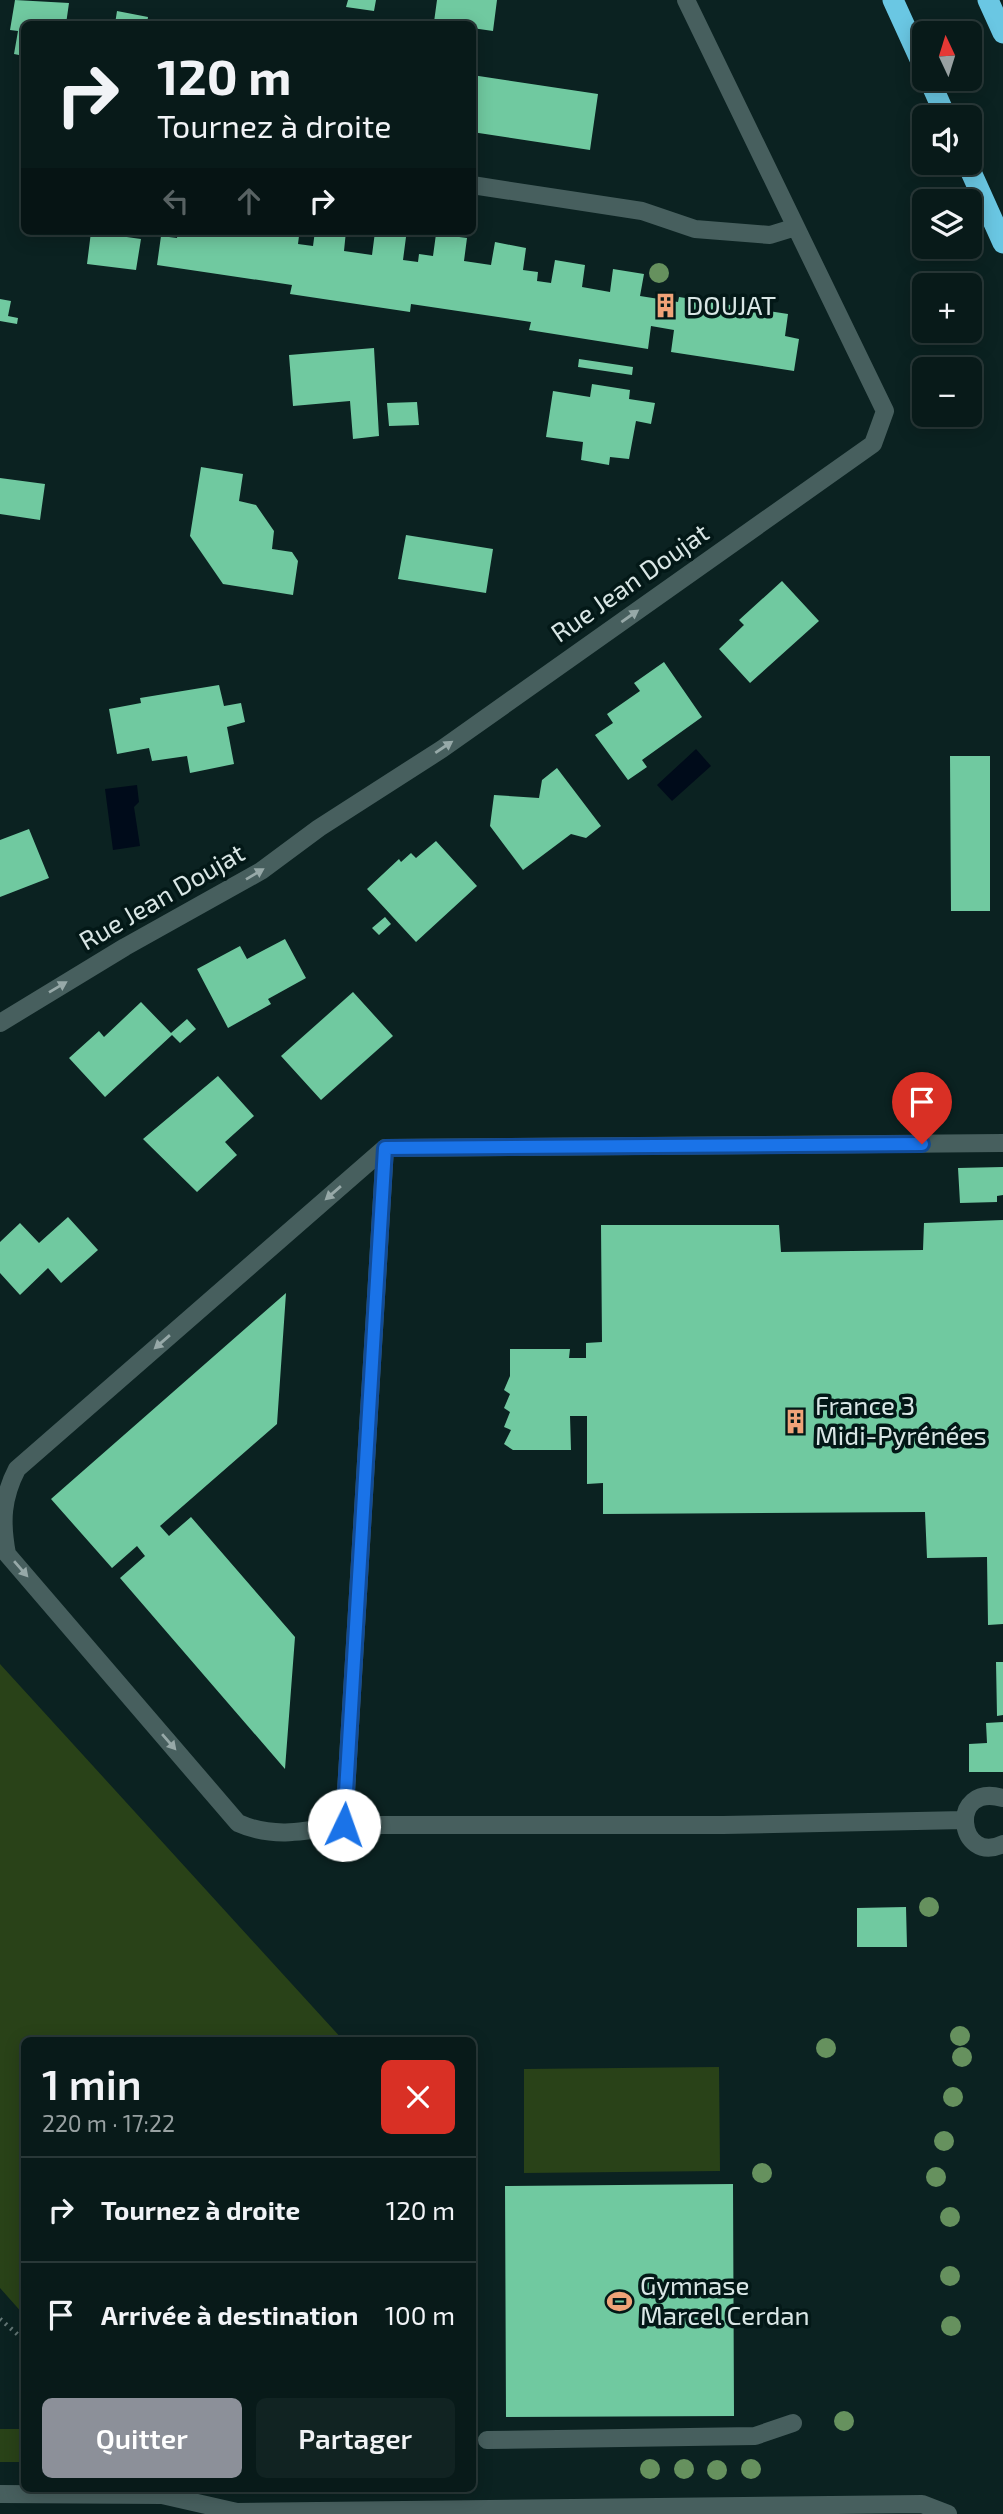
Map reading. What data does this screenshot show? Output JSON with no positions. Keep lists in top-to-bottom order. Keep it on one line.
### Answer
{"streets":{"street":["Rue Jean Doujat"]},"one_way":["Rue Jean Doujat"],"places":{"building":["DOUJAT","France 3 Midi-Pyrénées"],"sports":["Gymnase Marcel Cerdan"]},"north":"top","page":{"map_buttons":["+","−"],"turn":["120 m","Tournez à droite"],"heading":["1 min","220 m · 17:22"],"list":[{"name":"Tournez à droite","value":"120 m"},{"name":"Arrivée à destination","value":"100 m"}],"buttons":["Quitter","Partager"]}}
